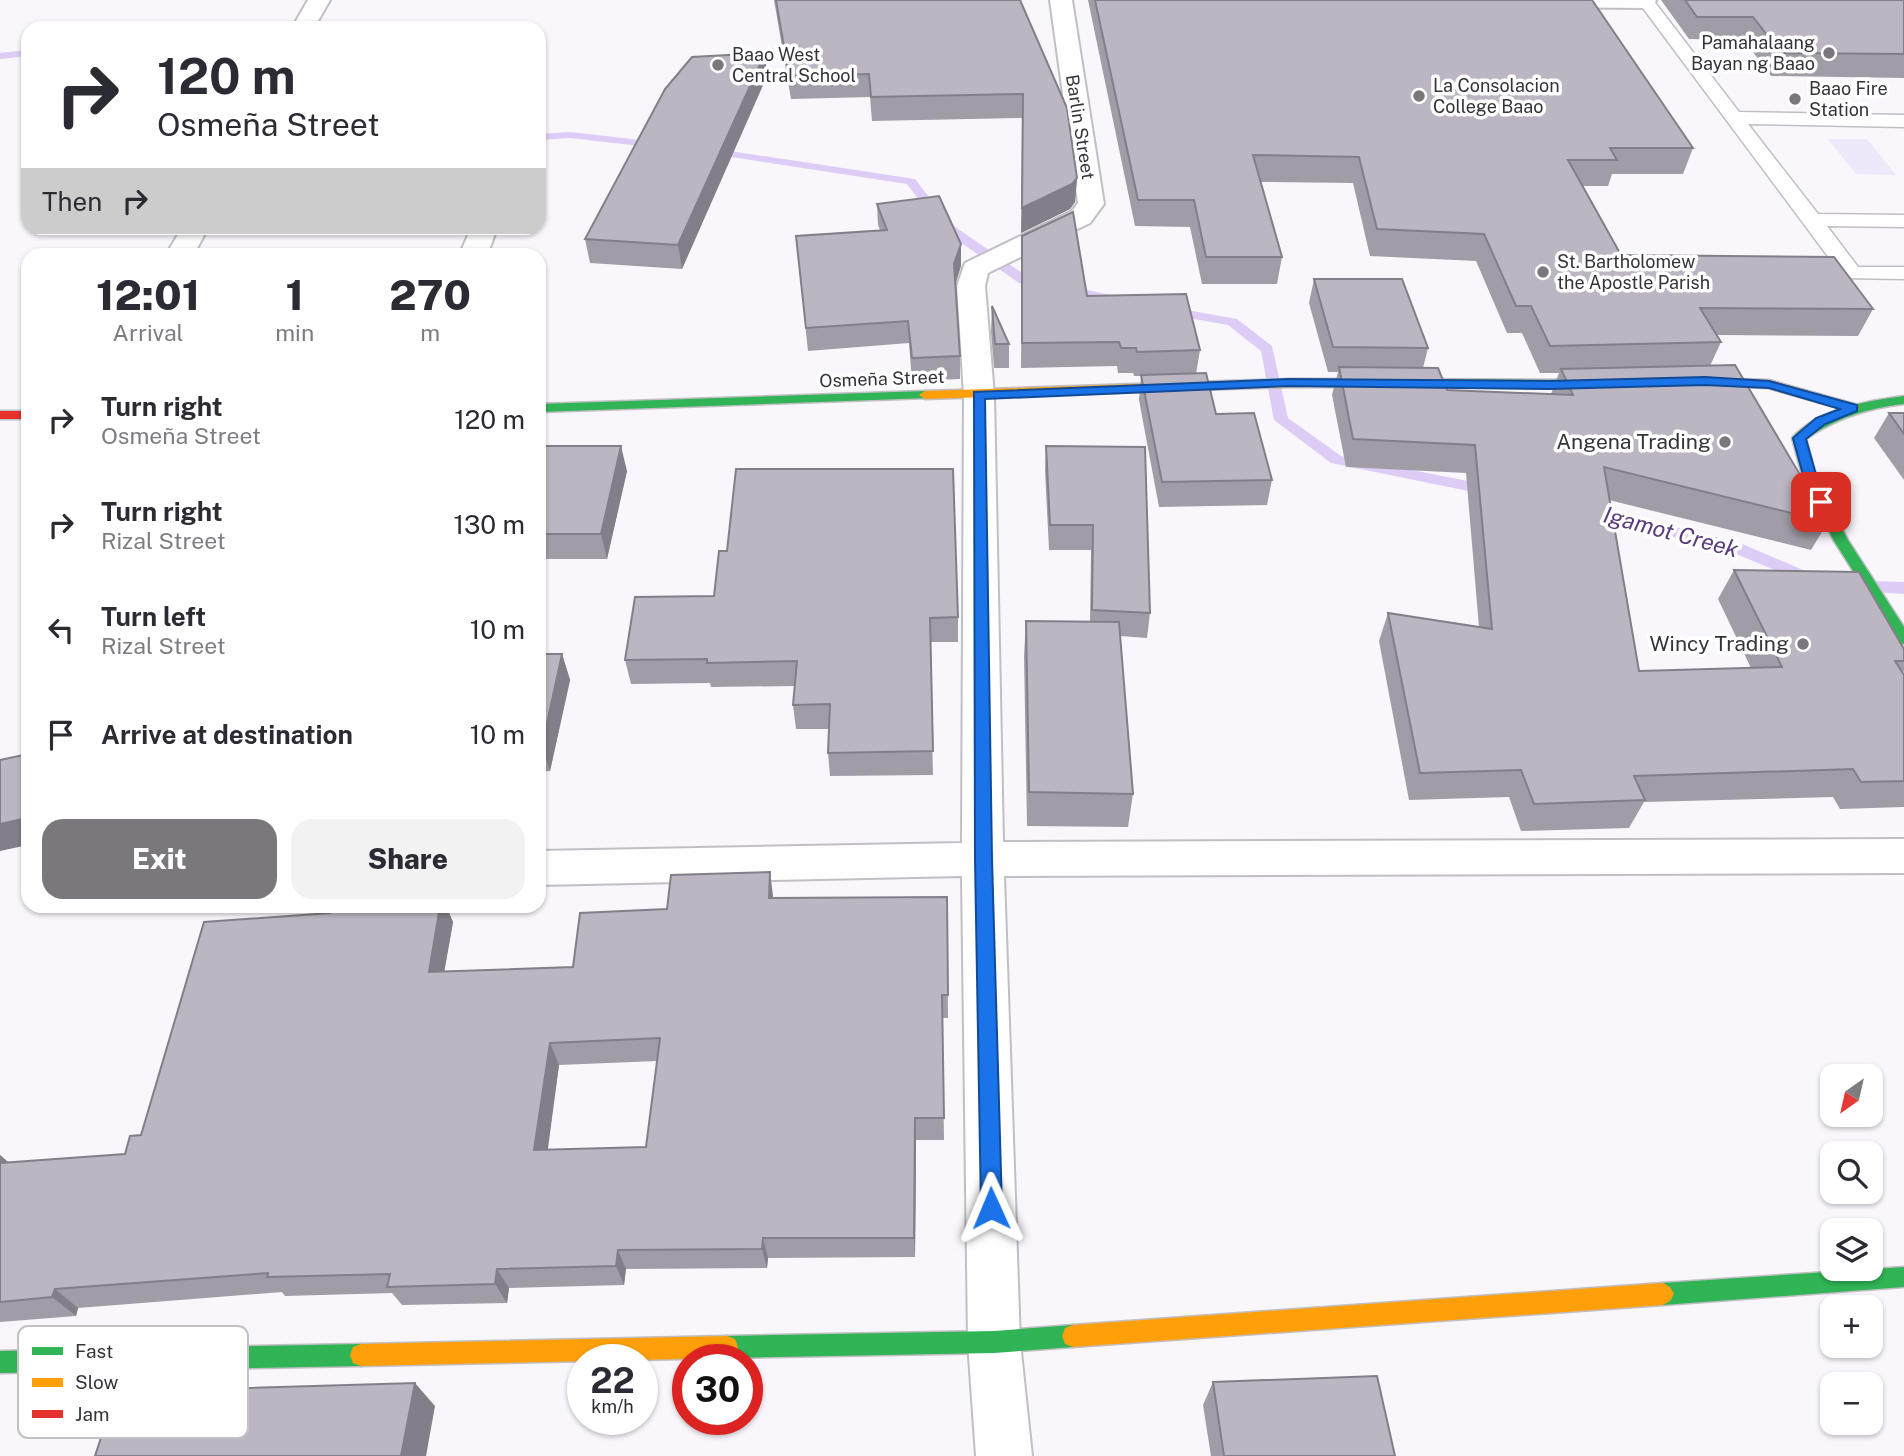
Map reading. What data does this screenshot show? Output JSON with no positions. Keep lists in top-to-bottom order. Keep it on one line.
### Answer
{"streets":{"street":["Barlin Street","Osmeña Street"]},"crossings":[["Barlin Street","Osmeña Street"]],"water":["Igamot Creek"],"places":["Pamahalaang Bayan ng Baao","Baao West Central School","La Consolacion College Baao","Baao Fire Station","St. Bartholomew the Apostle Parish","Angena Trading","Wincy Trading"],"legend":["Fast","Slow","Jam"],"north":"bottom left","page":{"turn":["120 m","Osmeña Street"],"then":"Then","eta":["12:01","Arrival","1","min","270","m"],"list":[{"name":"Turn right","note":"Osmeña Street","value":"120 m"},{"name":"Turn right","note":"Rizal Street","value":"130 m"},{"name":"Turn left","note":"Rizal Street","value":"10 m"},{"name":"Arrive at destination","value":"10 m"}],"buttons":["Exit","Share"],"map_buttons":["+","−"],"speed":"22 km/h","limit":"30"}}
